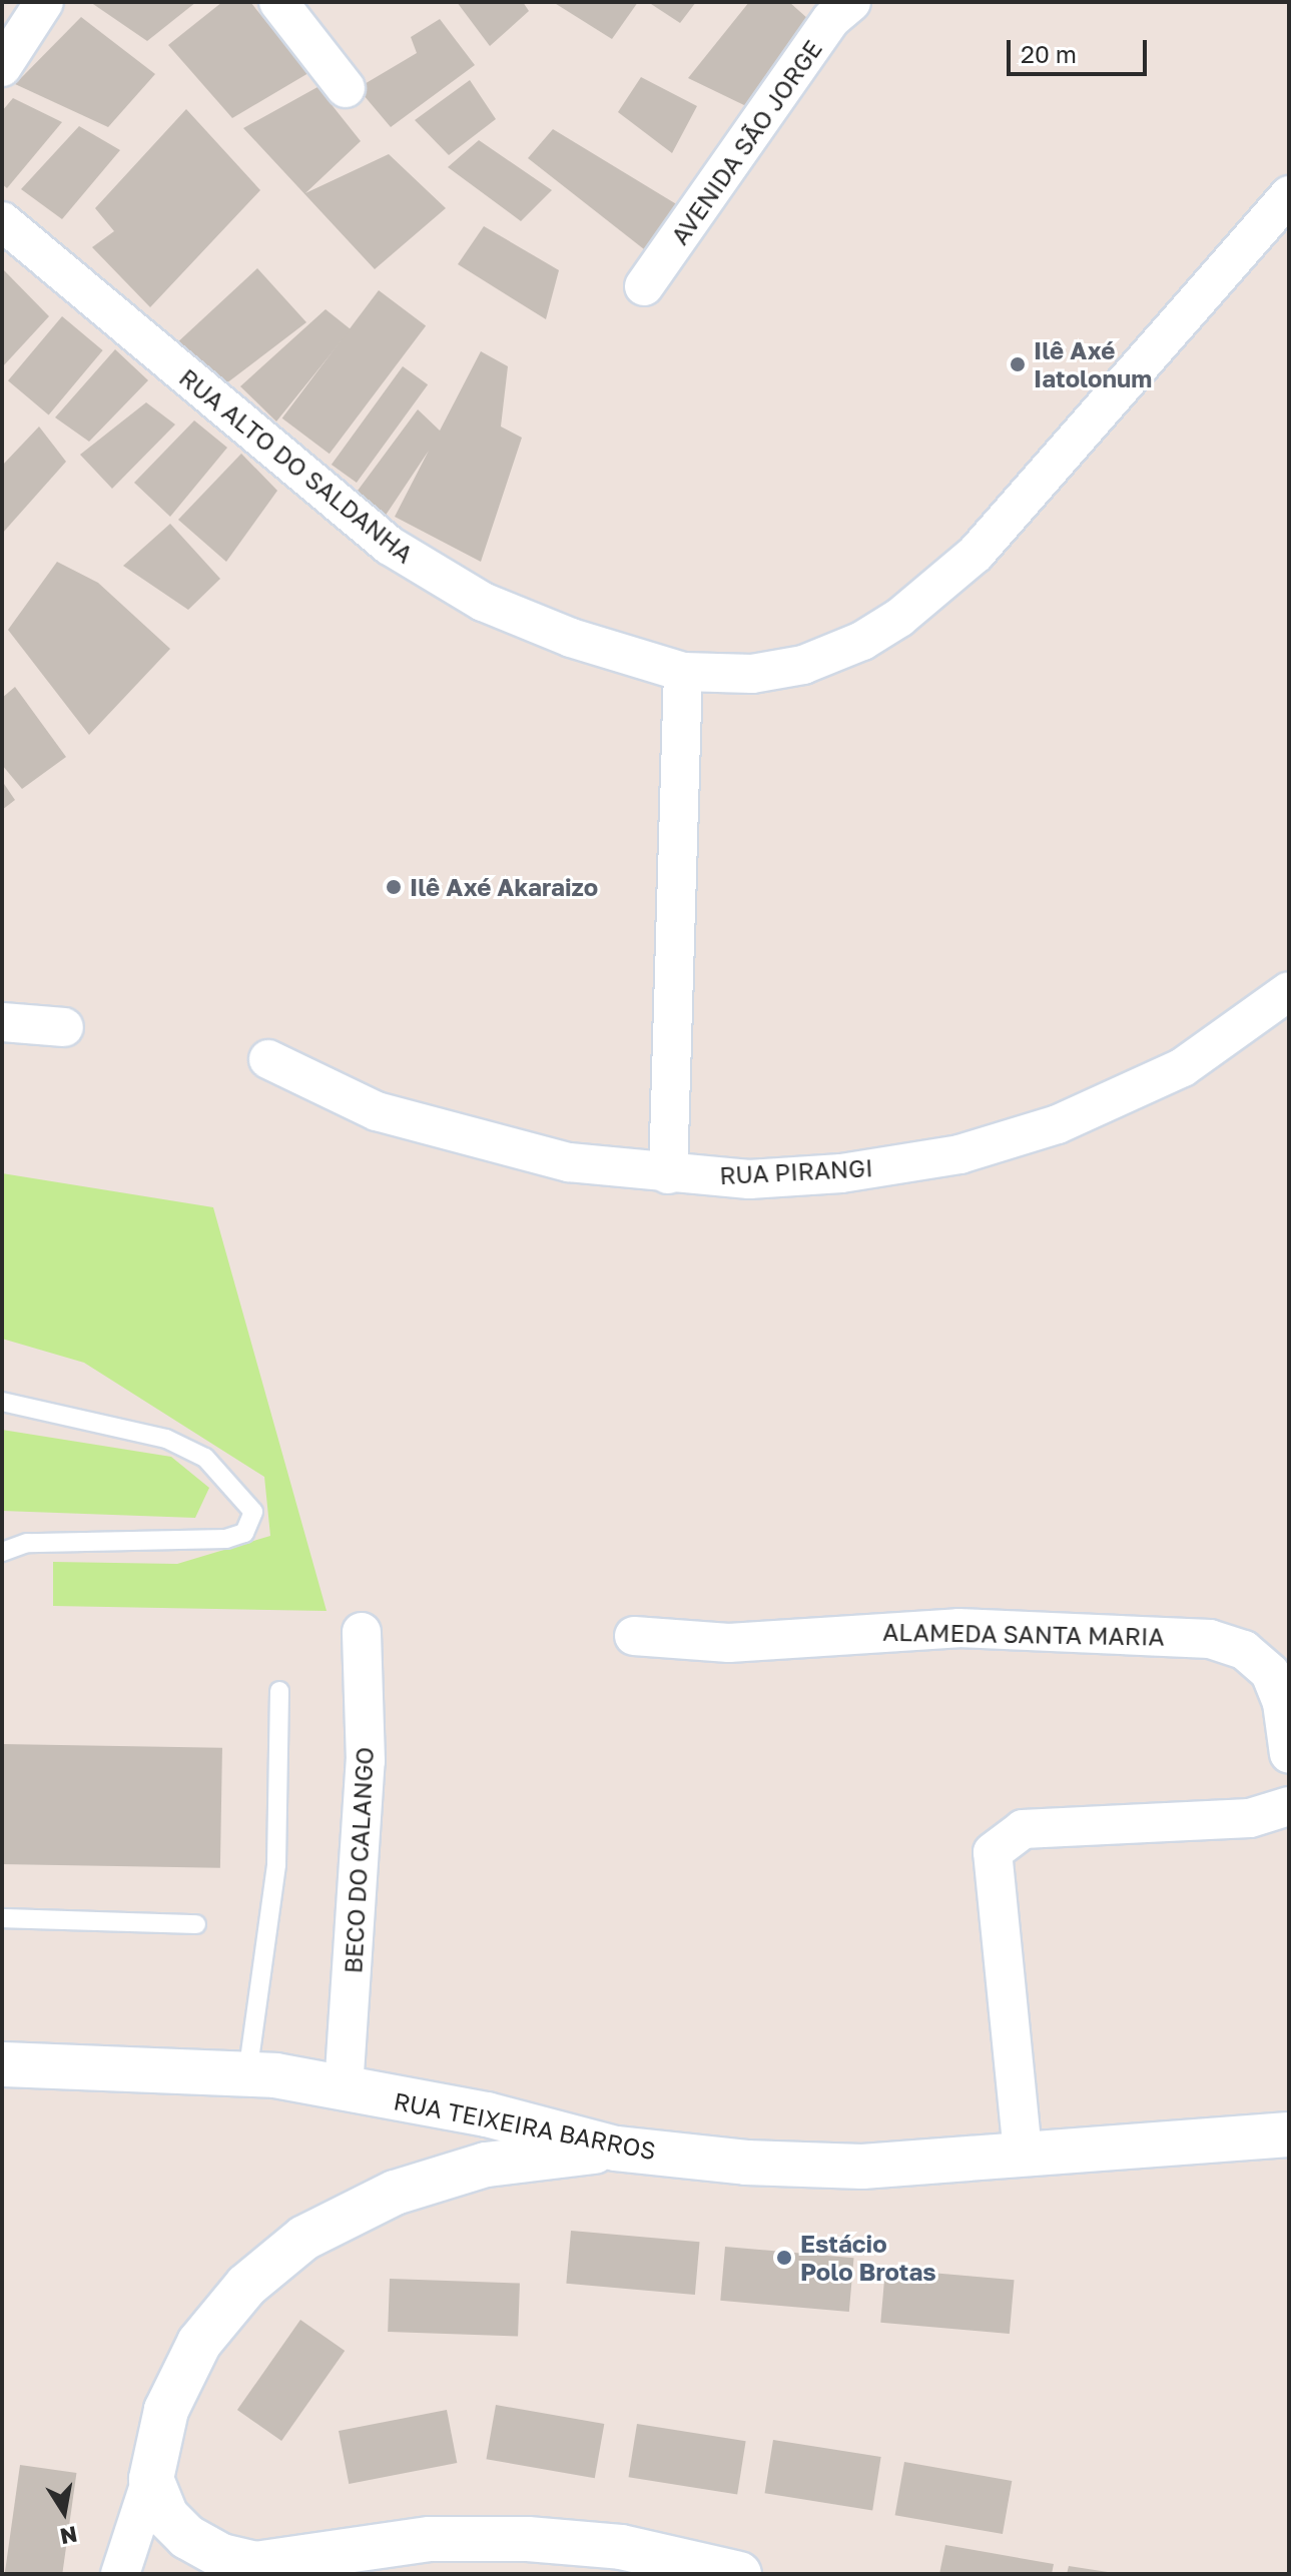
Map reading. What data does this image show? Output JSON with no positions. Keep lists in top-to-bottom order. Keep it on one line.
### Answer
{"streets":{"main road":["RUA TEIXEIRA BARROS"],"street":["AVENIDA SÃO JORGE","RUA ALTO DO SALDANHA","RUA PIRANGI","ALAMEDA SANTA MARIA","BECO DO CALANGO"]},"crossings":[["BECO DO CALANGO","RUA TEIXEIRA BARROS"]],"places":["Ilê Axé Iatolonum","Ilê Axé Akaraizo","Estácio Polo Brotas"],"scale_bar":"20 m","north":"bottom"}
